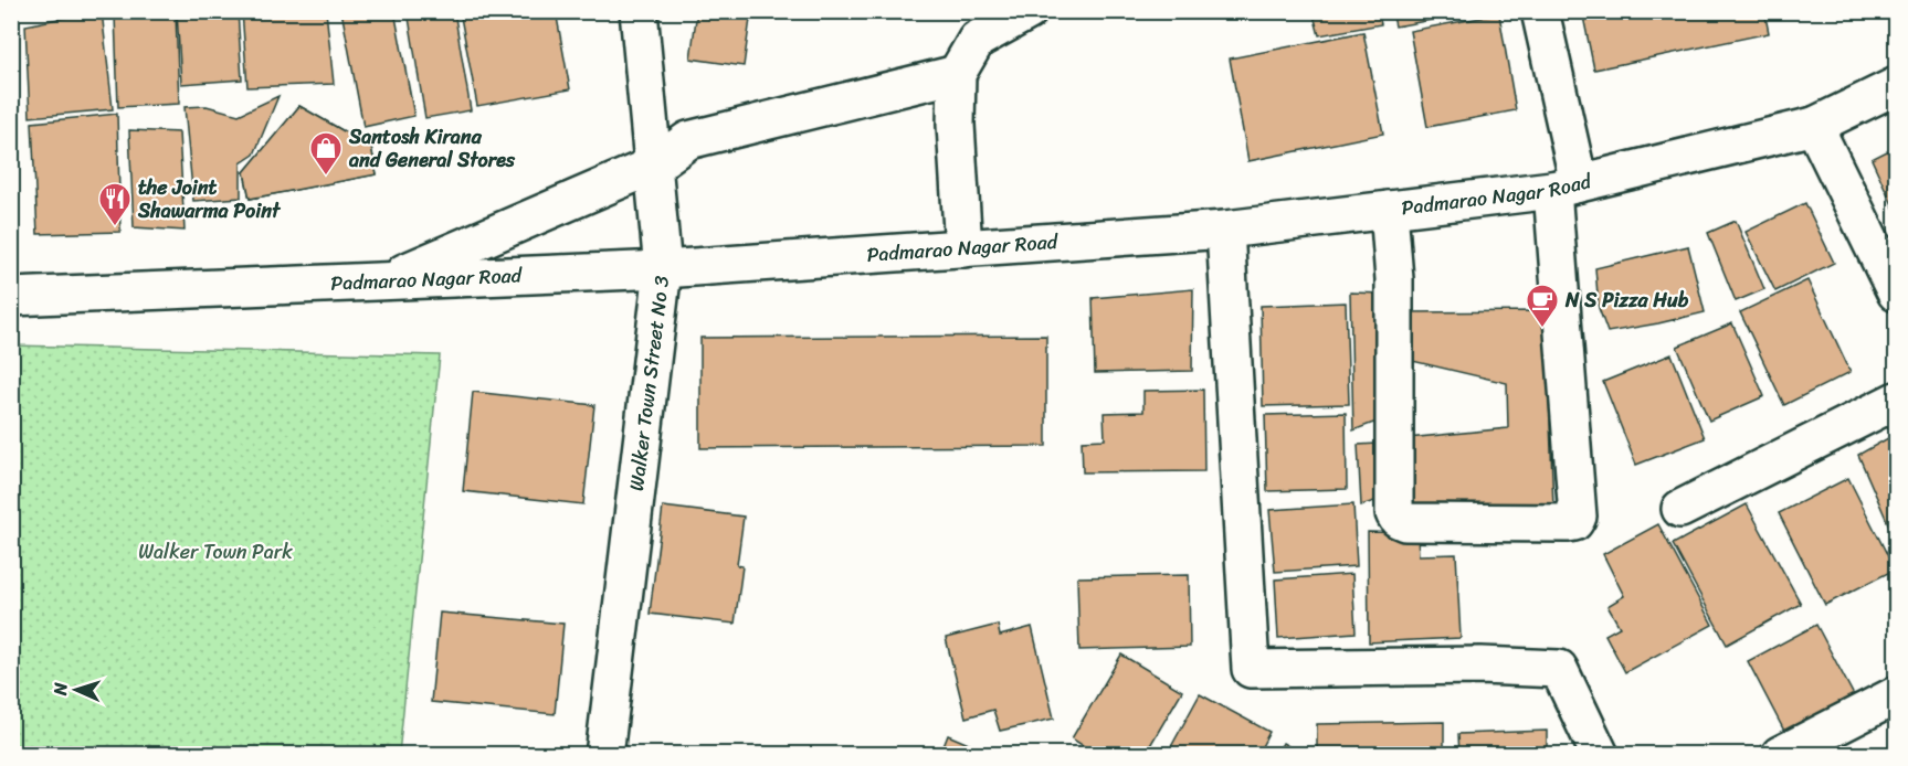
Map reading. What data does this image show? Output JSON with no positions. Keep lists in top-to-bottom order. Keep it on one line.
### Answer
{"streets":{"street":["Padmarao Nagar Road","Walker Town Street No 3"]},"crossings":[["Padmarao Nagar Road","Walker Town Street No 3"]],"parks":["Walker Town Park"],"places":{"shop":["Santosh Kirana and General Stores"],"restaurant":["the Joint Shawarma Point"],"cafe":["N S Pizza Hub"]},"north":"left"}
